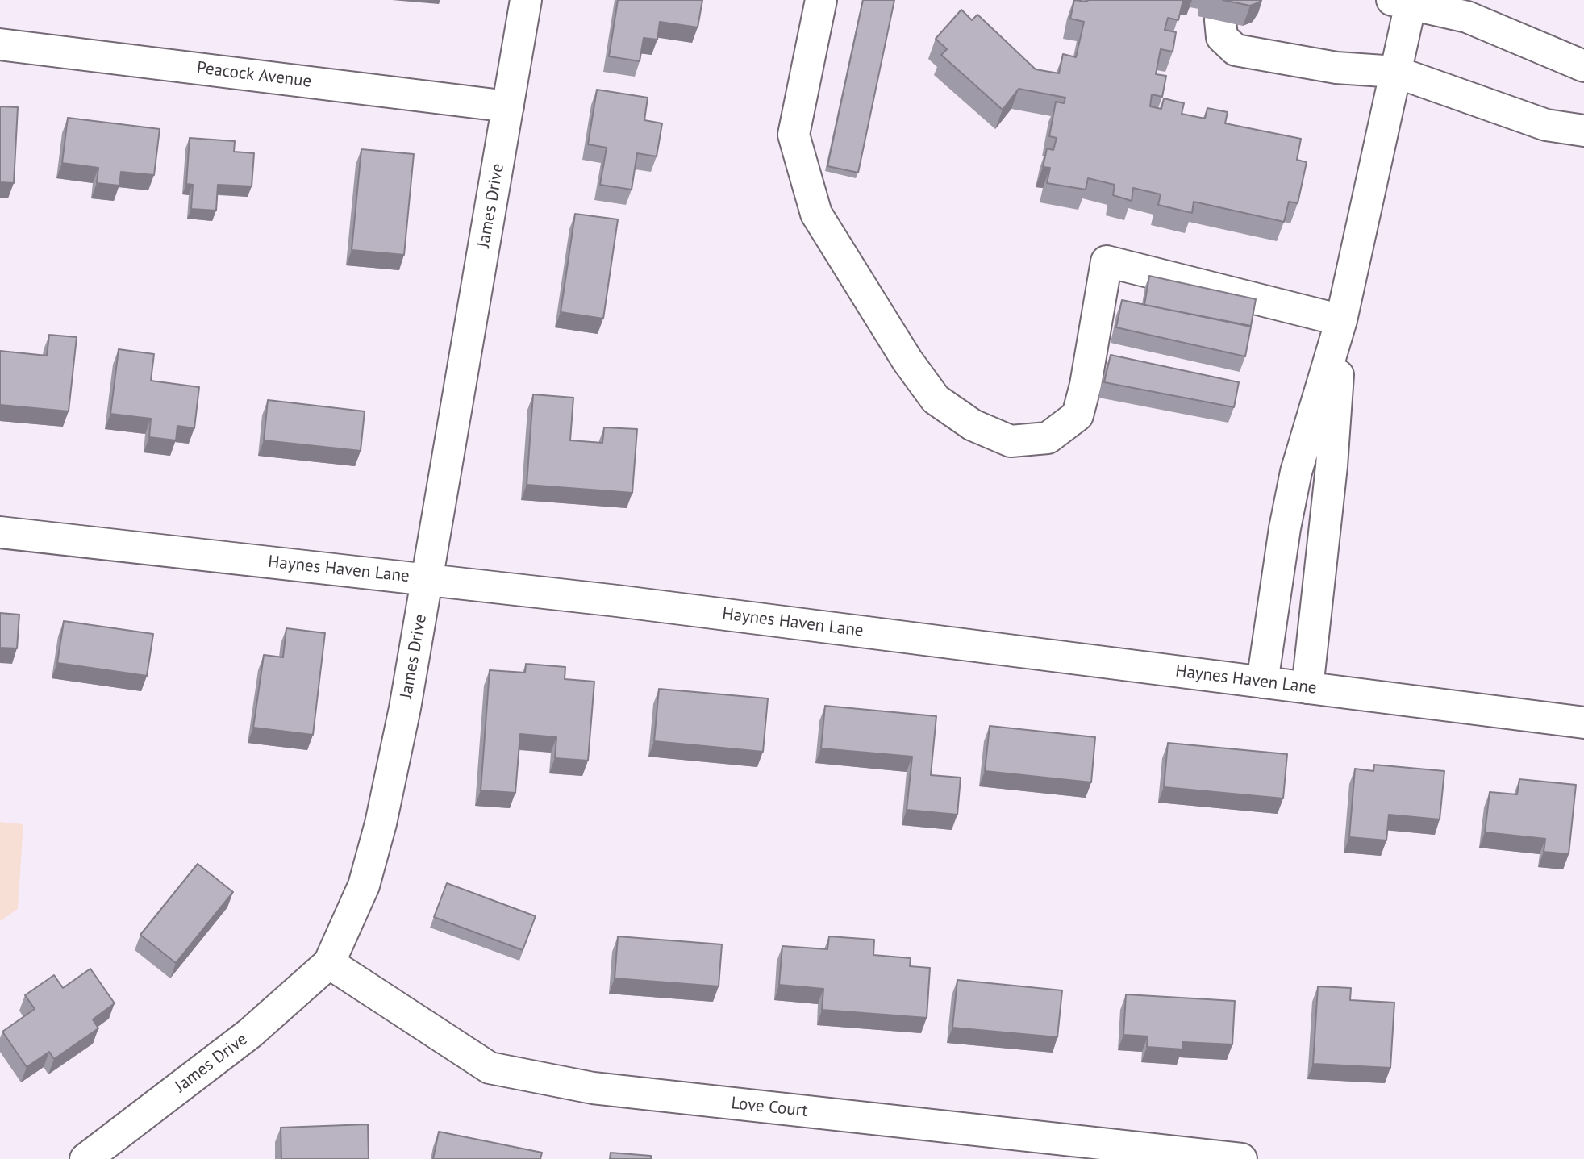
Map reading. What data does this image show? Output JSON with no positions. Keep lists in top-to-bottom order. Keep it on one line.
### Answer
{"streets":{"street":["Peacock Avenue","James Drive","Haynes Haven Lane","Love Court"]},"crossings":[["Peacock Avenue","James Drive"],["James Drive","Haynes Haven Lane"],["James Drive","Love Court"]]}
